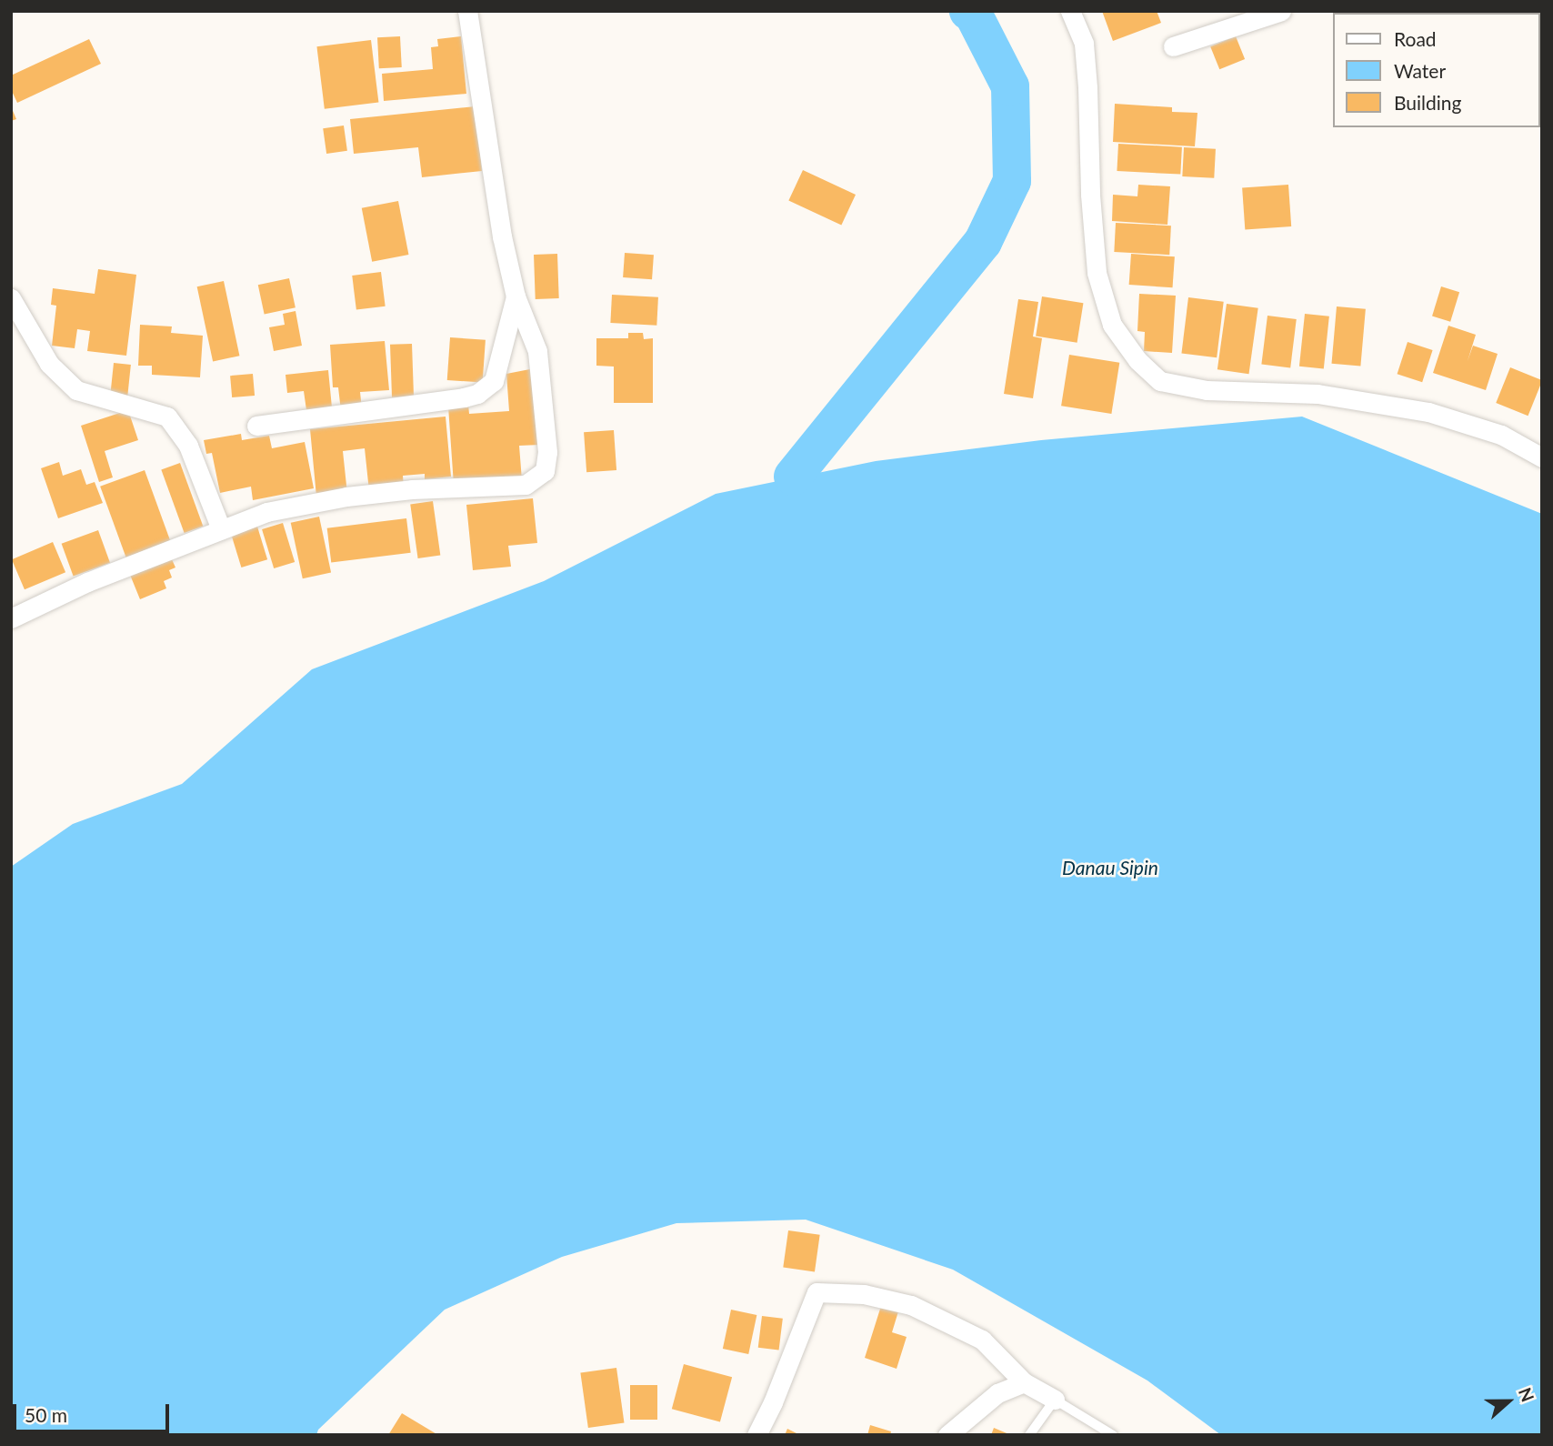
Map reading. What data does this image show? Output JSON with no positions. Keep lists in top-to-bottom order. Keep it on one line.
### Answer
{"water":["Danau Sipin"],"legend":["Road","Water","Building"],"scale_bar":"50 m","north":"right"}
